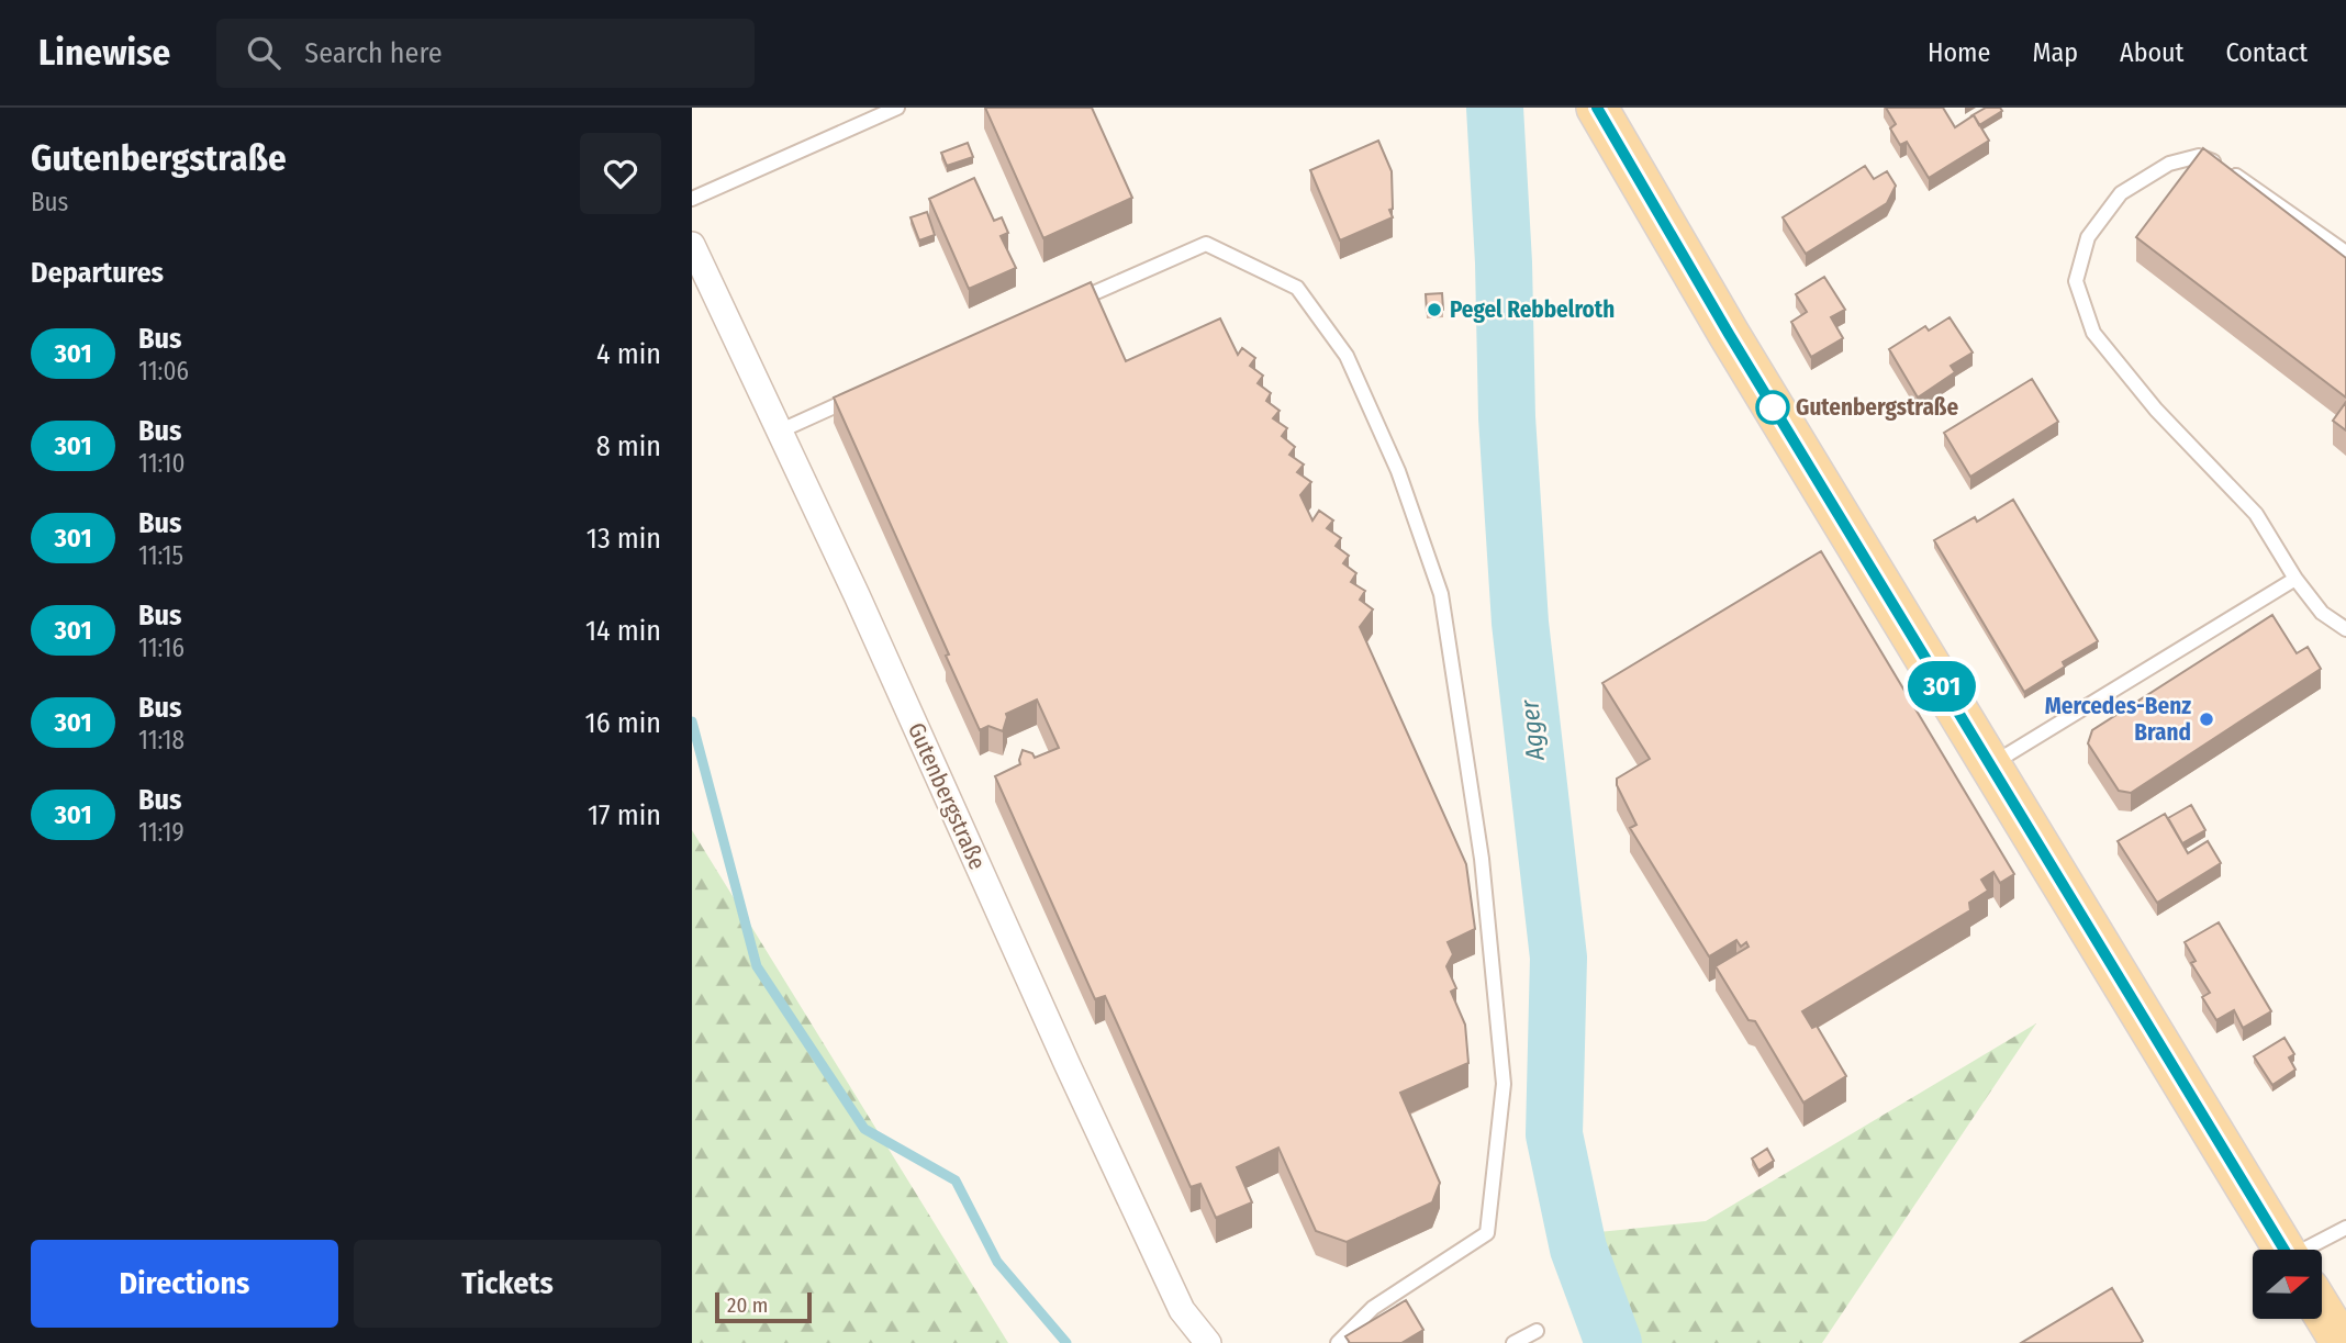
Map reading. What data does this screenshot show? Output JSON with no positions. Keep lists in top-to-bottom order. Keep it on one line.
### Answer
{"streets":{"street":["Gutenbergstraße"]},"water":["Agger"],"places":["Pegel Rebbelroth","Gutenbergstraße","Mercedes-Benz Brand"],"lines":["bus line 301"],"scale_bar":"20 m","north":"right","page":{"header":"Linewise","search":"Search here","nav":["Home","Map","About","Contact"],"heading":[["Gutenbergstraße","Bus"],"Departures"],"on_map":"301","list":[{"mark":"301","name":"Bus","note":"11:06","value":"4 min"},{"mark":"301","name":"Bus","note":"11:10","value":"8 min"},{"mark":"301","name":"Bus","note":"11:15","value":"13 min"},{"mark":"301","name":"Bus","note":"11:16","value":"14 min"},{"mark":"301","name":"Bus","note":"11:18","value":"16 min"},{"mark":"301","name":"Bus","note":"11:19","value":"17 min"}],"buttons":["Directions","Tickets"],"scale":"20 m"}}
